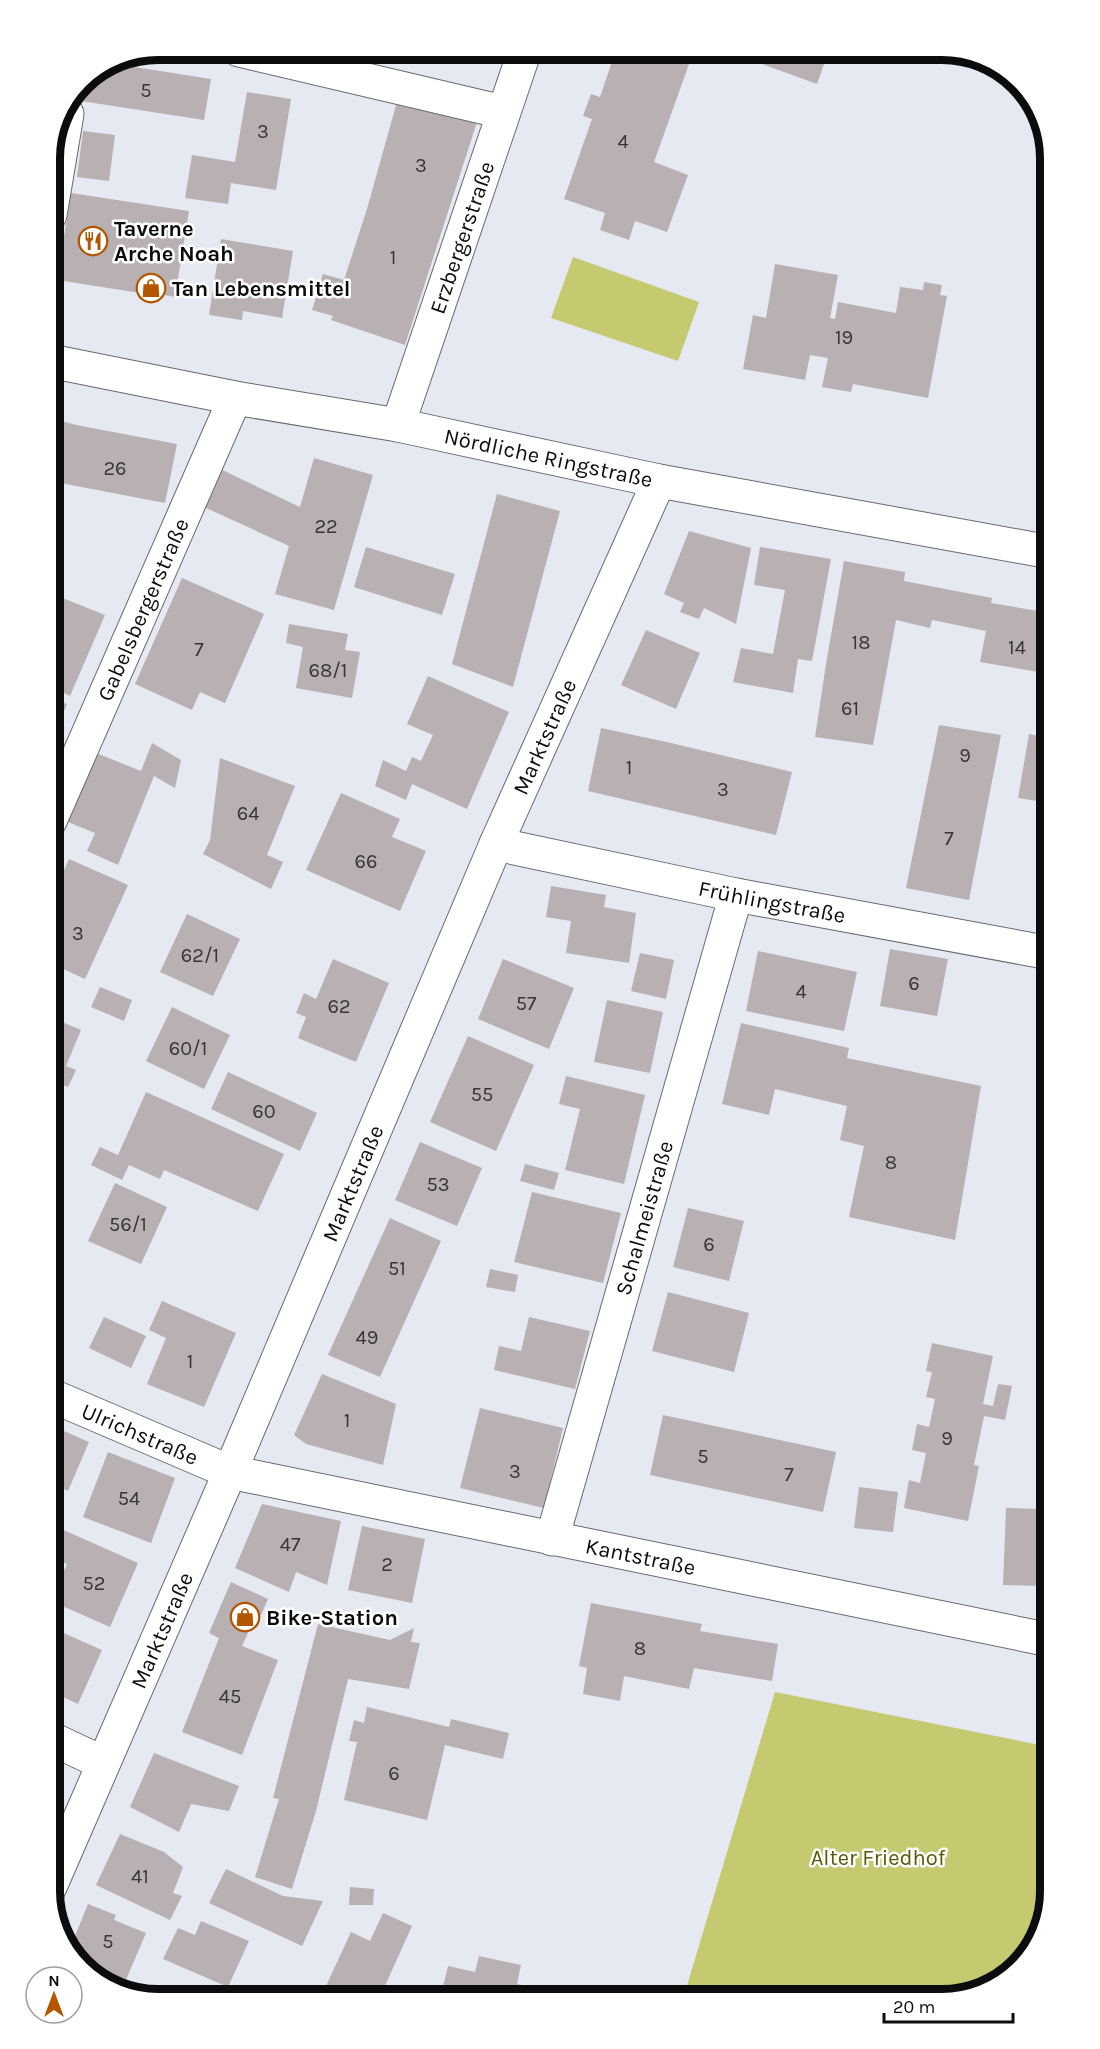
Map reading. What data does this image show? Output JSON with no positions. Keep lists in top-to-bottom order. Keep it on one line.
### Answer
{"streets":{"street":["Erzbergerstraße","Nördliche Ringstraße","Gabelsbergerstraße","Marktstraße","Frühlingstraße","Schalmeistraße","Ulrichstraße","Kantstraße"]},"crossings":[["Erzbergerstraße","Nördliche Ringstraße"],["Nördliche Ringstraße","Gabelsbergerstraße"],["Nördliche Ringstraße","Marktstraße"],["Marktstraße","Frühlingstraße"],["Marktstraße","Ulrichstraße"],["Marktstraße","Kantstraße"],["Frühlingstraße","Schalmeistraße"],["Schalmeistraße","Kantstraße"],["Ulrichstraße","Kantstraße"]],"parks":["Alter Friedhof"],"places":{"restaurant":["Taverne Arche Noah"],"shop":["Tan Lebensmittel","Bike-Station"]},"house_numbers":["5","3","4","3","1","19","26","22","18","14","7","68/1","61","9","1","3","64","7","66","3","62/1","6","4","57","62","60/1","55","60","8","53","56/1","6","51","49","1","1","9","5","3","7","54","47","2","52","8","45","6","41","5"],"scale_bar":"20 m","north":"top"}
